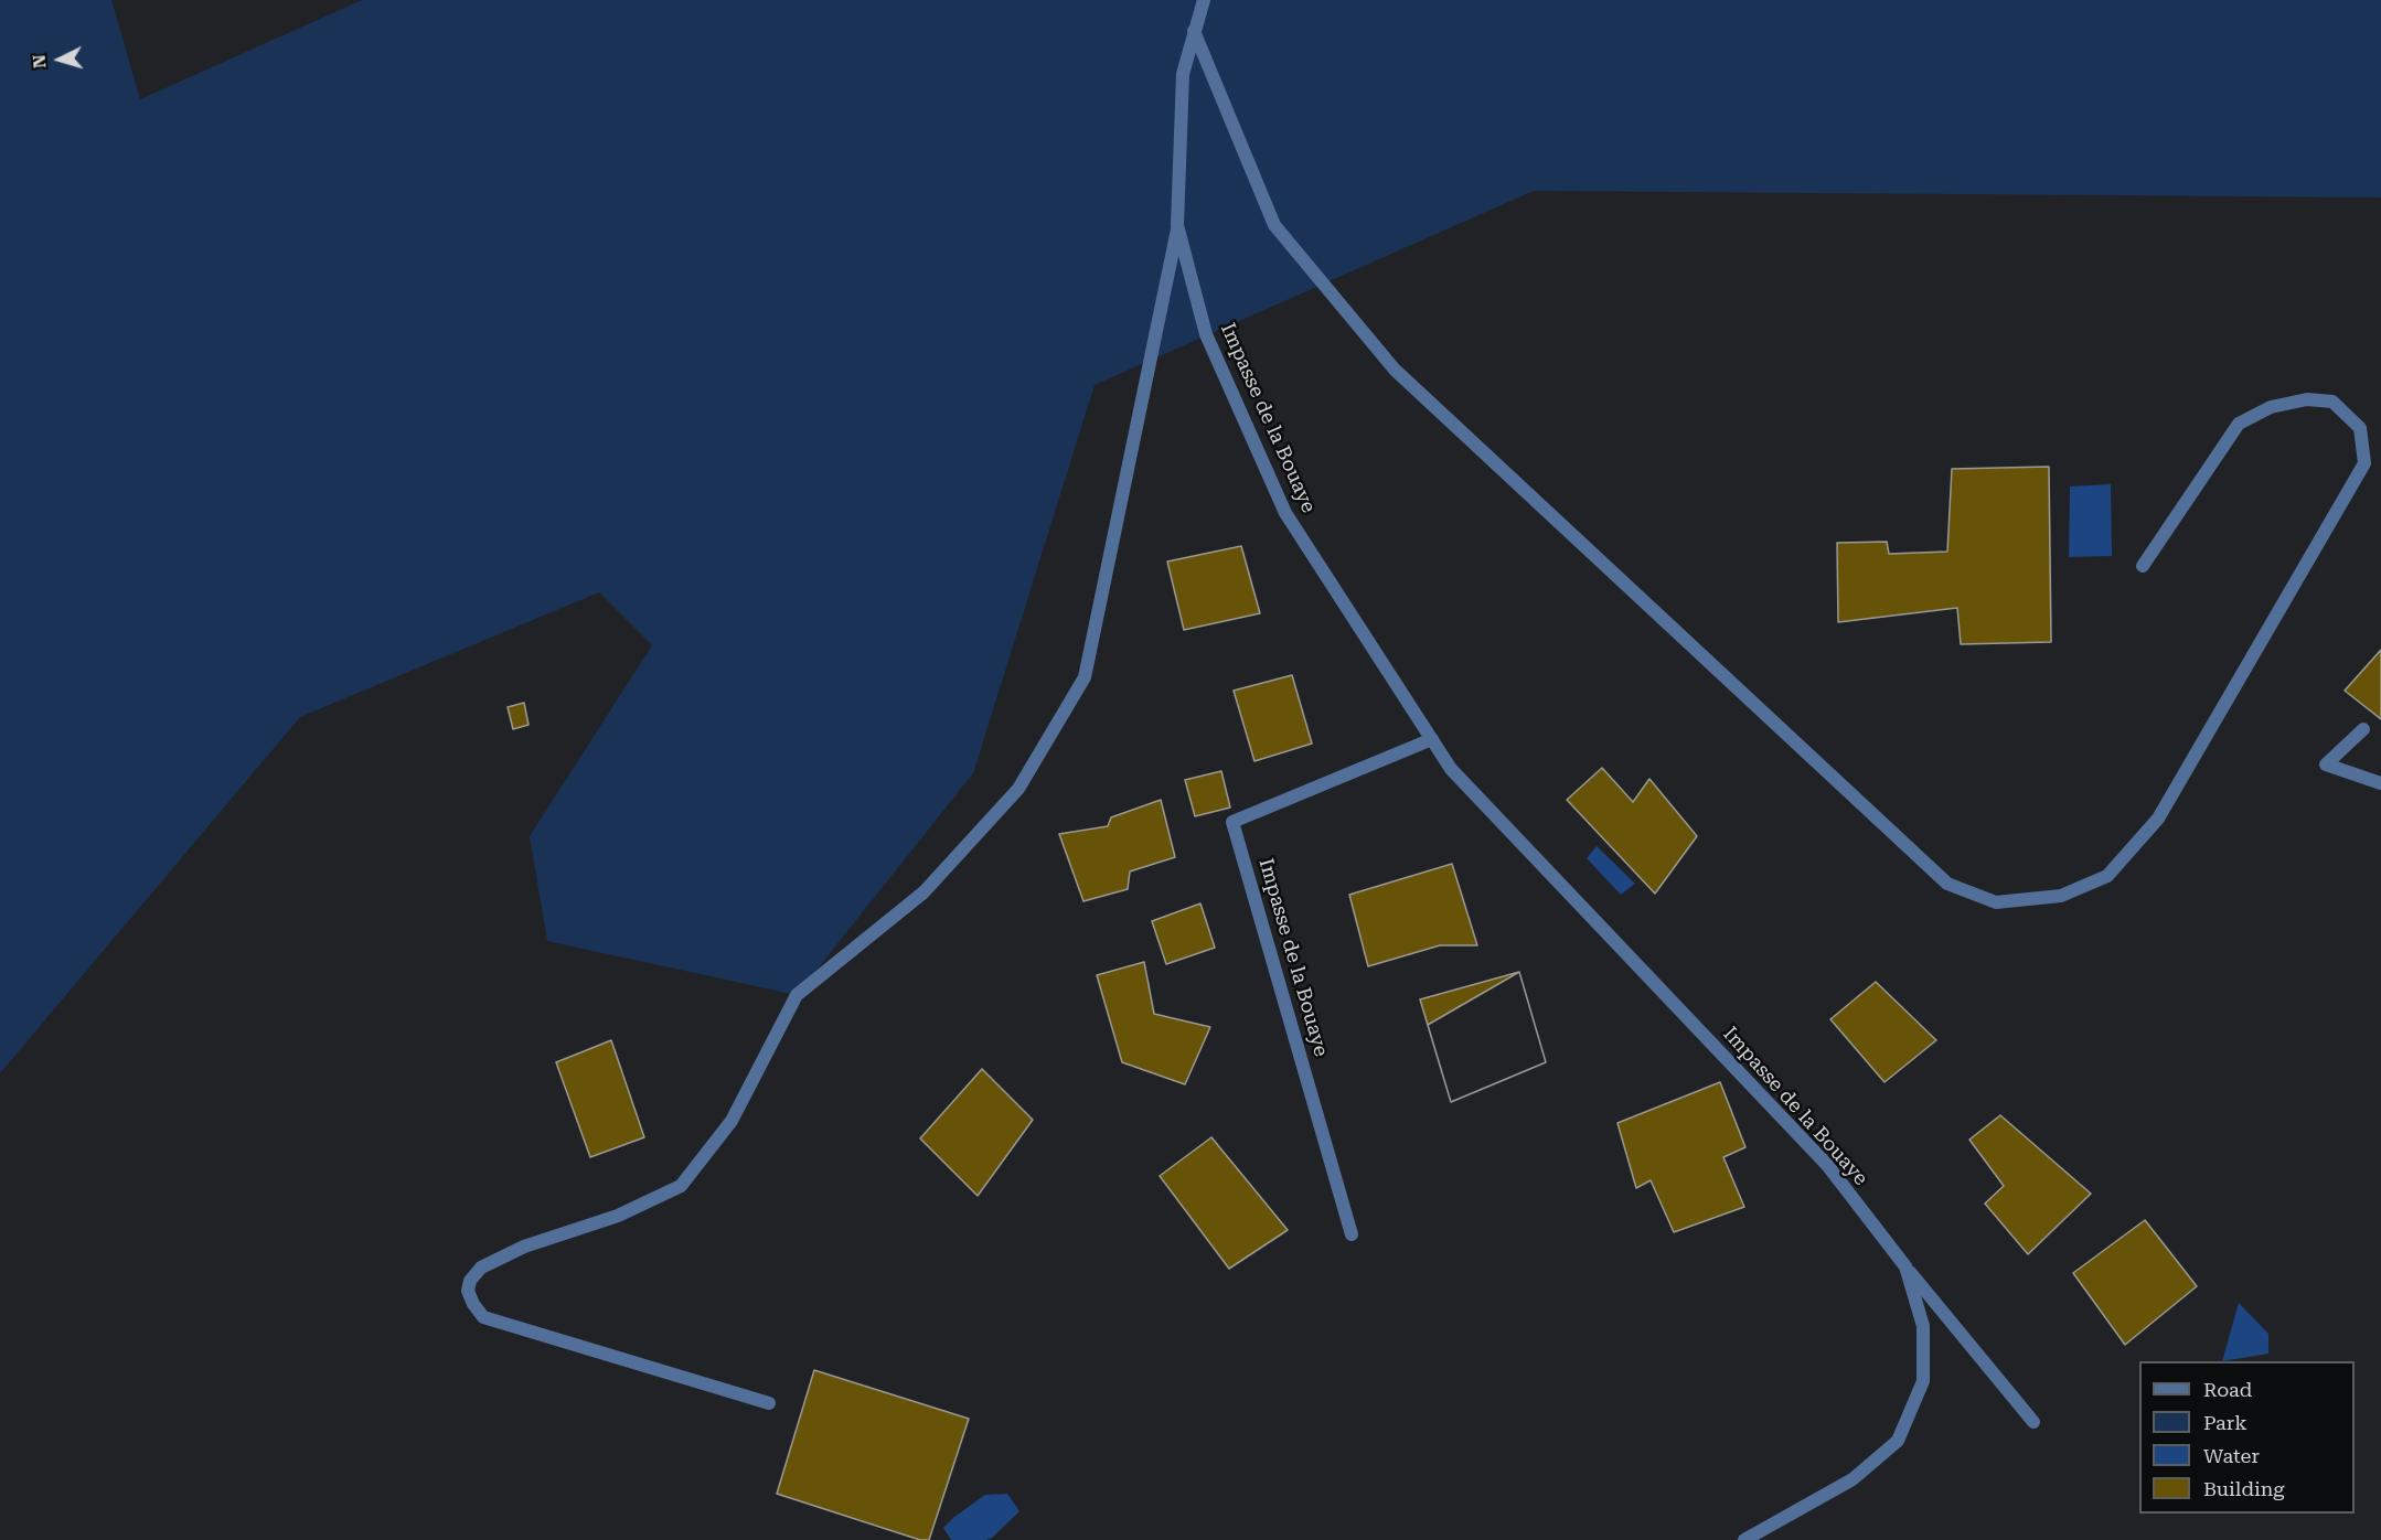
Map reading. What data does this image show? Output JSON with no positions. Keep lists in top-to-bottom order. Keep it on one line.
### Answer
{"streets":{"street":["Impasse de la Bouaye"]},"legend":["Road","Park","Water","Building"],"north":"left"}
